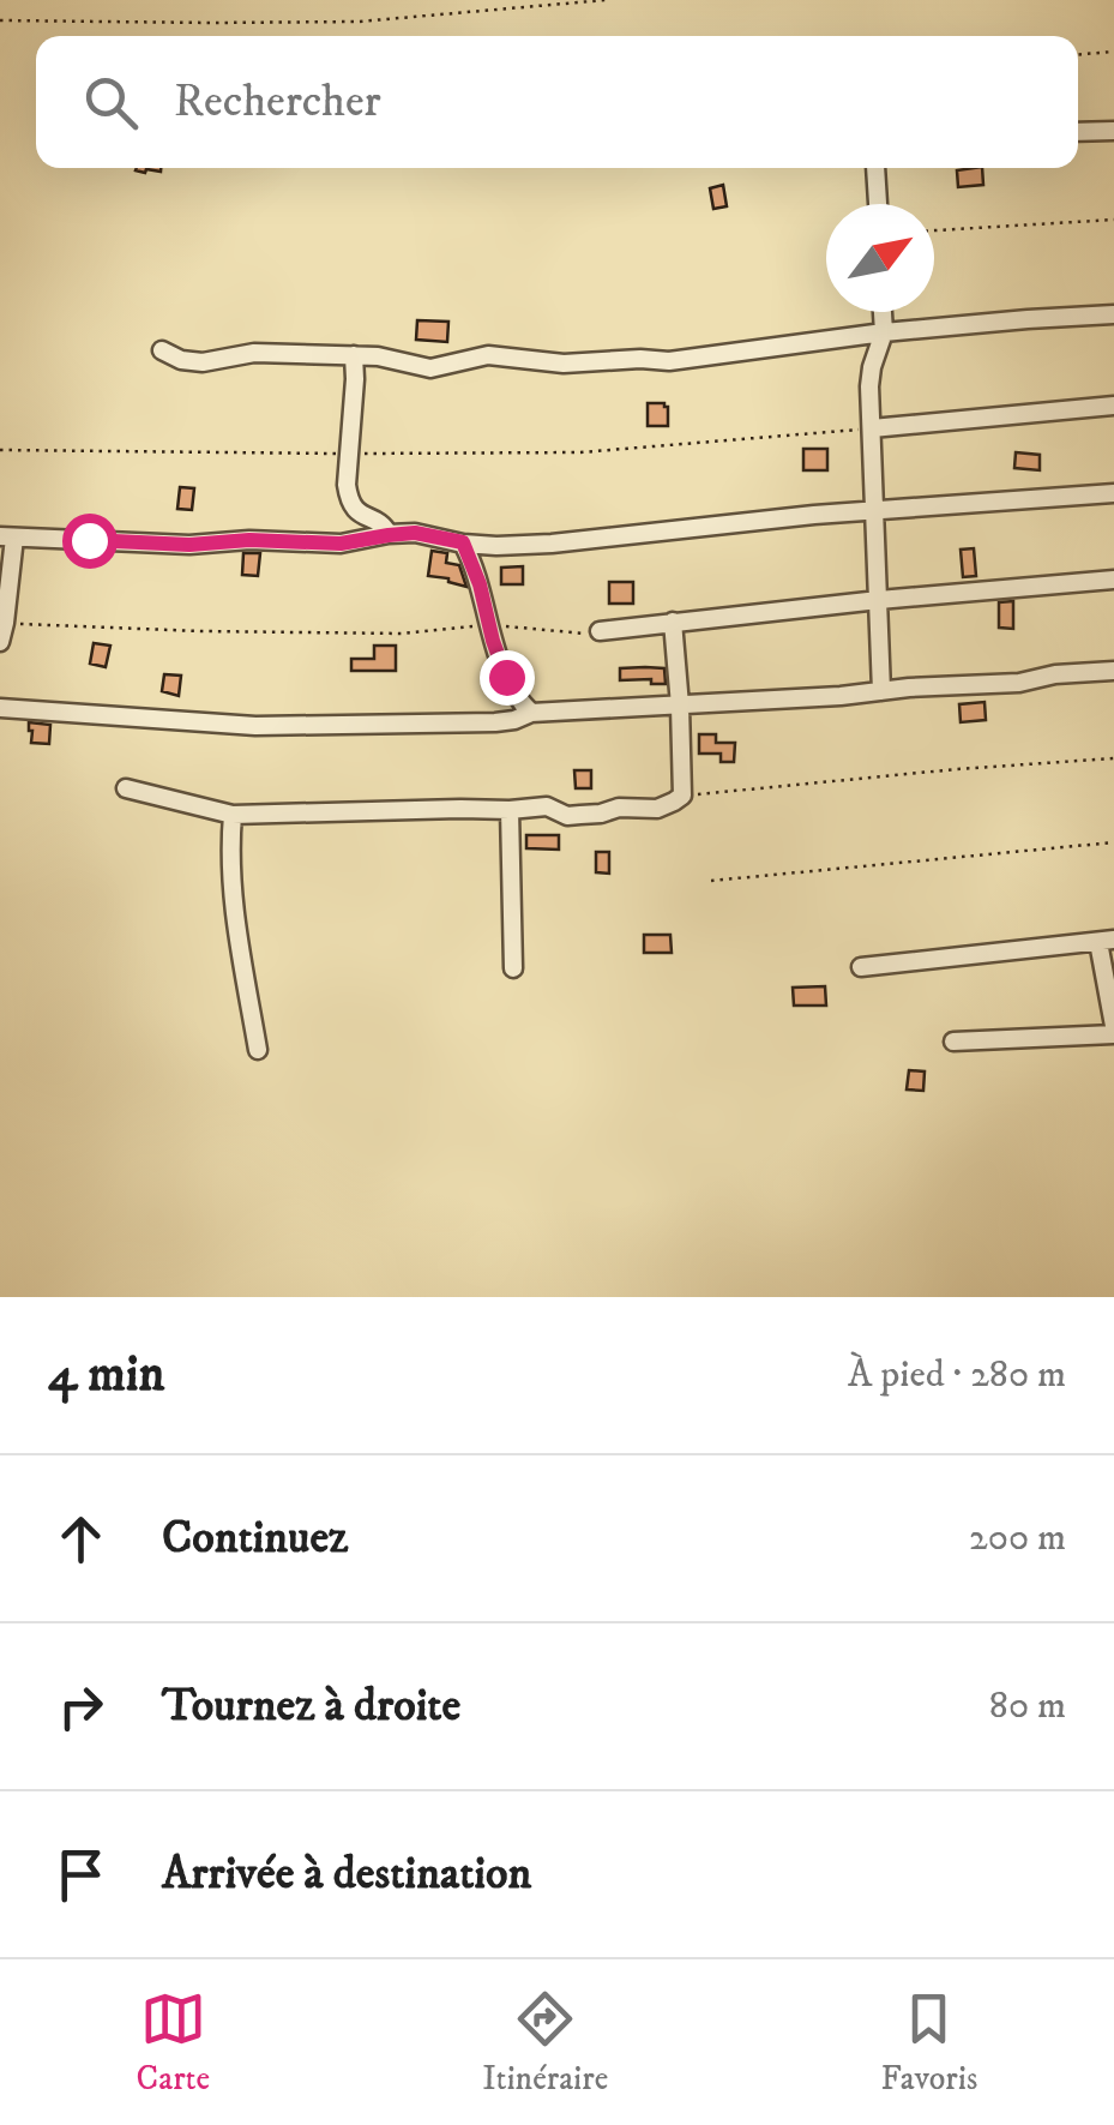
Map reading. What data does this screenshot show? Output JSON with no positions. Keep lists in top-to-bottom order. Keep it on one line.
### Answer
{"north":"top right","page":{"search":"Rechercher","heading":["4 min","À pied · 280 m"],"list":[["Continuez","200 m"],["Tournez à droite","80 m"],"Arrivée à destination"],"nav":["Carte","Itinéraire","Favoris"]}}
